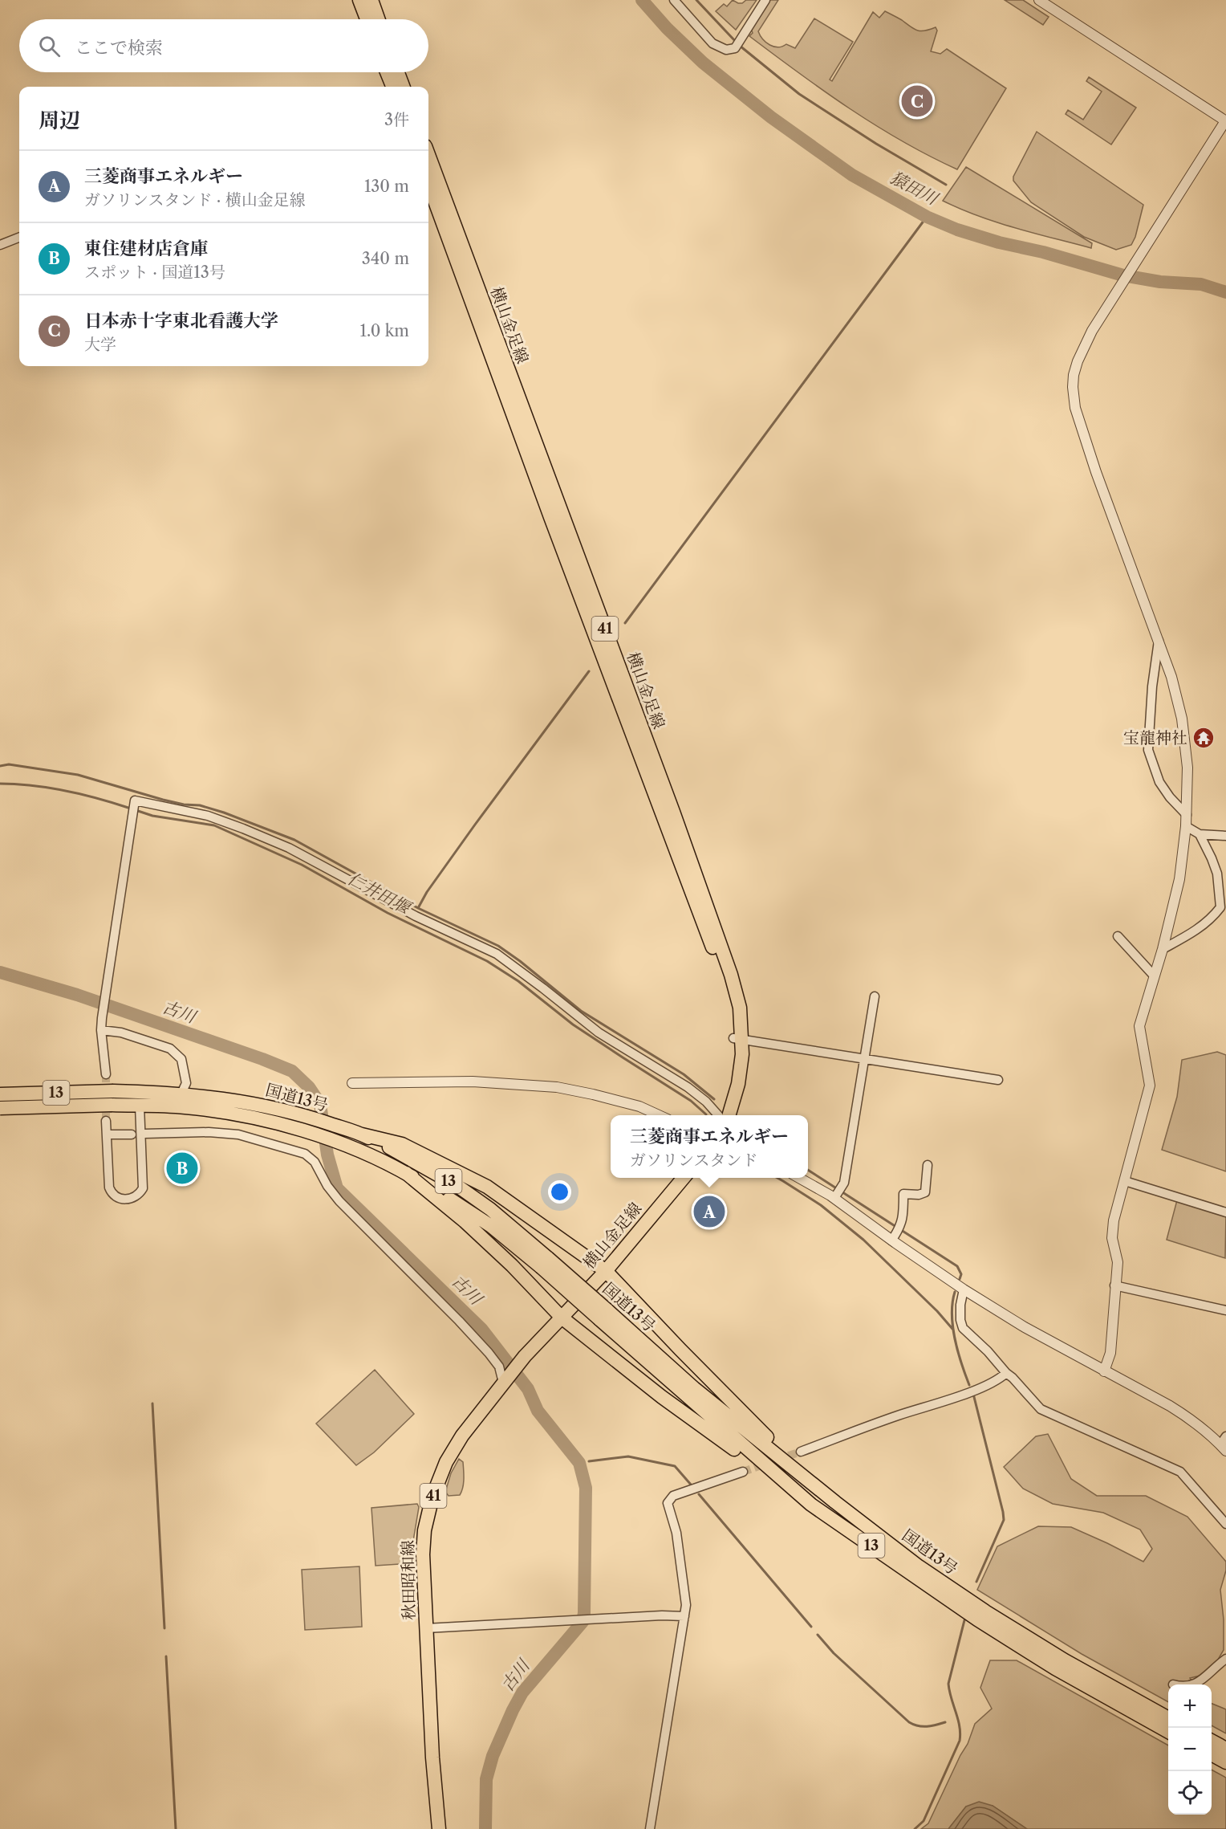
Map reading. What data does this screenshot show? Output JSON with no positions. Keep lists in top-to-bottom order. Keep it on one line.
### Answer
{"streets":{"main road":["横山金足線","41","13","国道13号","秋田昭和線"]},"crossings":[["横山金足線","13"],["横山金足線","秋田昭和線"],["13","国道13号"],["13","秋田昭和線"]],"water":["猿田川","仁井田堰","古川"],"places":{"temple":["宝龍神社"]},"page":{"search":"ここで検索","pins":["C","B","A"],"heading":["周辺","3件"],"list":[{"mark":"A","name":"三菱商事エネルギー","note":"ガソリンスタンド · 横山金足線","value":"130 m"},{"mark":"B","name":"東住建材店倉庫","note":"スポット · 国道13号","value":"340 m"},{"mark":"C","name":"日本赤十字東北看護大学","note":"大学","value":"1.0 km"}],"popup":["三菱商事エネルギー","ガソリンスタンド"],"map_buttons":["+","−"]}}
